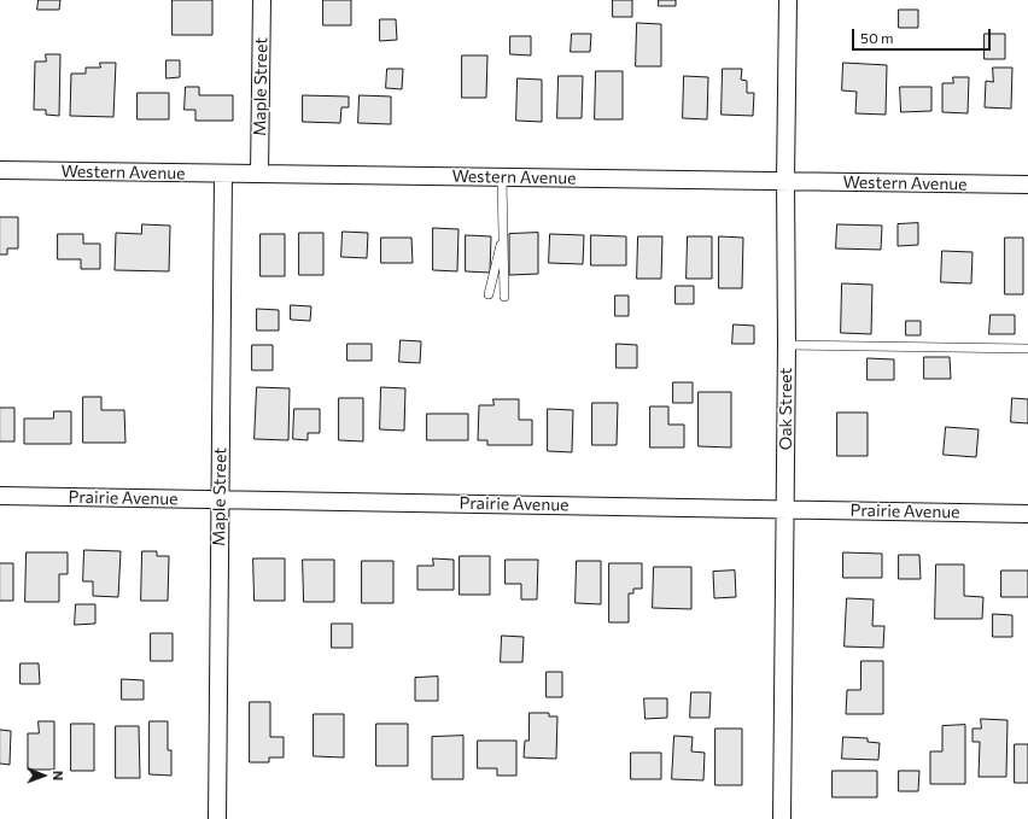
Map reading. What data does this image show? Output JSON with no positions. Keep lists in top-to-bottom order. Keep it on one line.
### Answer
{"streets":{"street":["Maple Street","Western Avenue","Oak Street","Prairie Avenue"]},"crossings":[["Maple Street","Western Avenue"],["Maple Street","Prairie Avenue"],["Western Avenue","Oak Street"],["Oak Street","Prairie Avenue"]],"scale_bar":"50 m","north":"right"}
